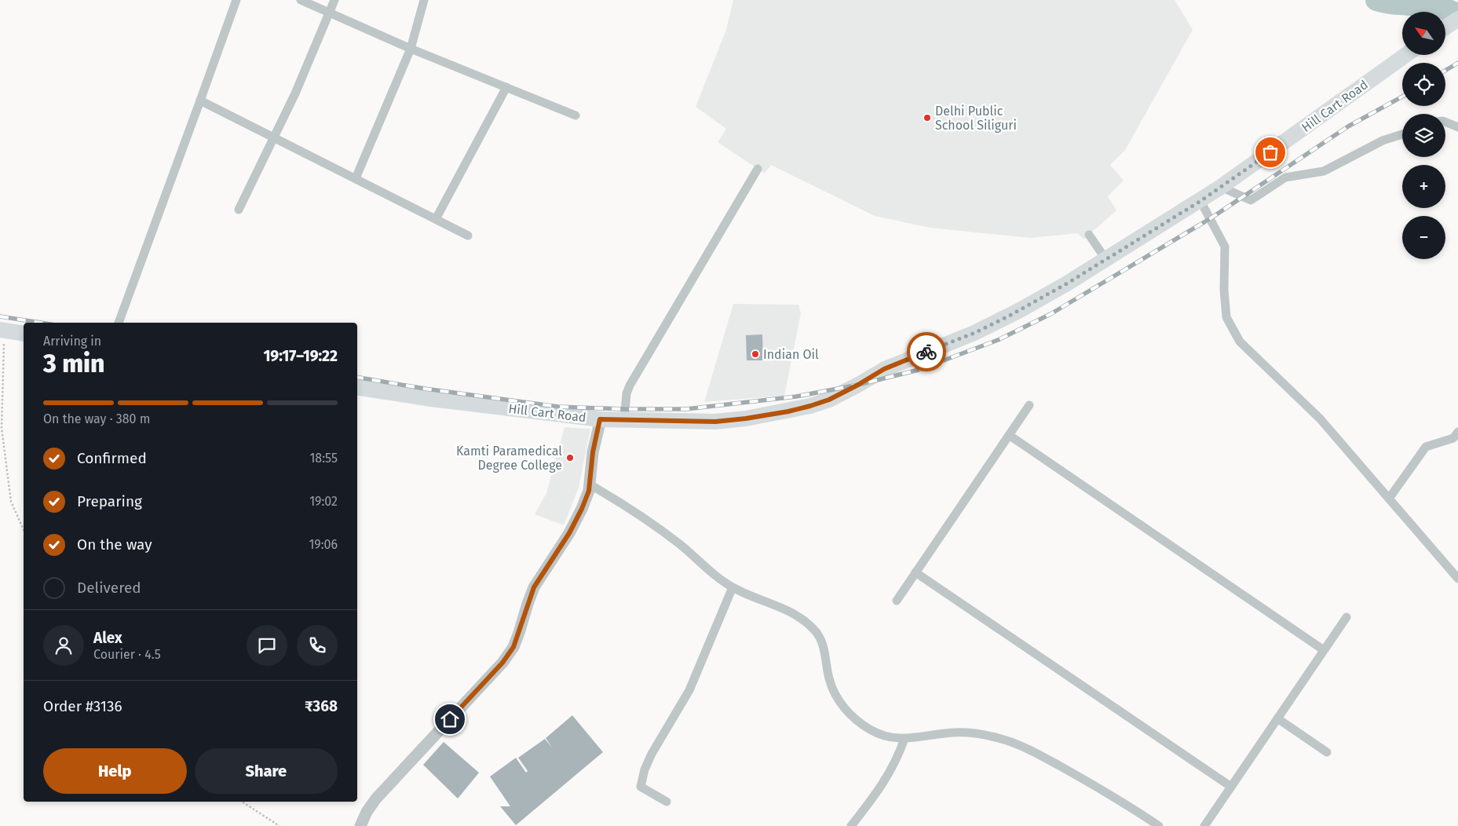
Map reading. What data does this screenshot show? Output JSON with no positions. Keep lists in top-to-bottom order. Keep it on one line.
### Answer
{"streets":{"highway":["Hill Cart Road"]},"places":["Delhi Public School Siliguri","Indian Oil","Kamti Paramedical Degree College"],"north":"top left","page":{"map_buttons":["+","−"],"heading":["3 min","Arriving in","19:17–19:22"],"panel":["Alex","Courier · 4.5","Order #3136","₹368"],"bar":"On the way · 380 m","list":[["Confirmed","18:55"],["Preparing","19:02"],["On the way","19:06"],"Delivered"],"buttons":["Help","Share"]}}
